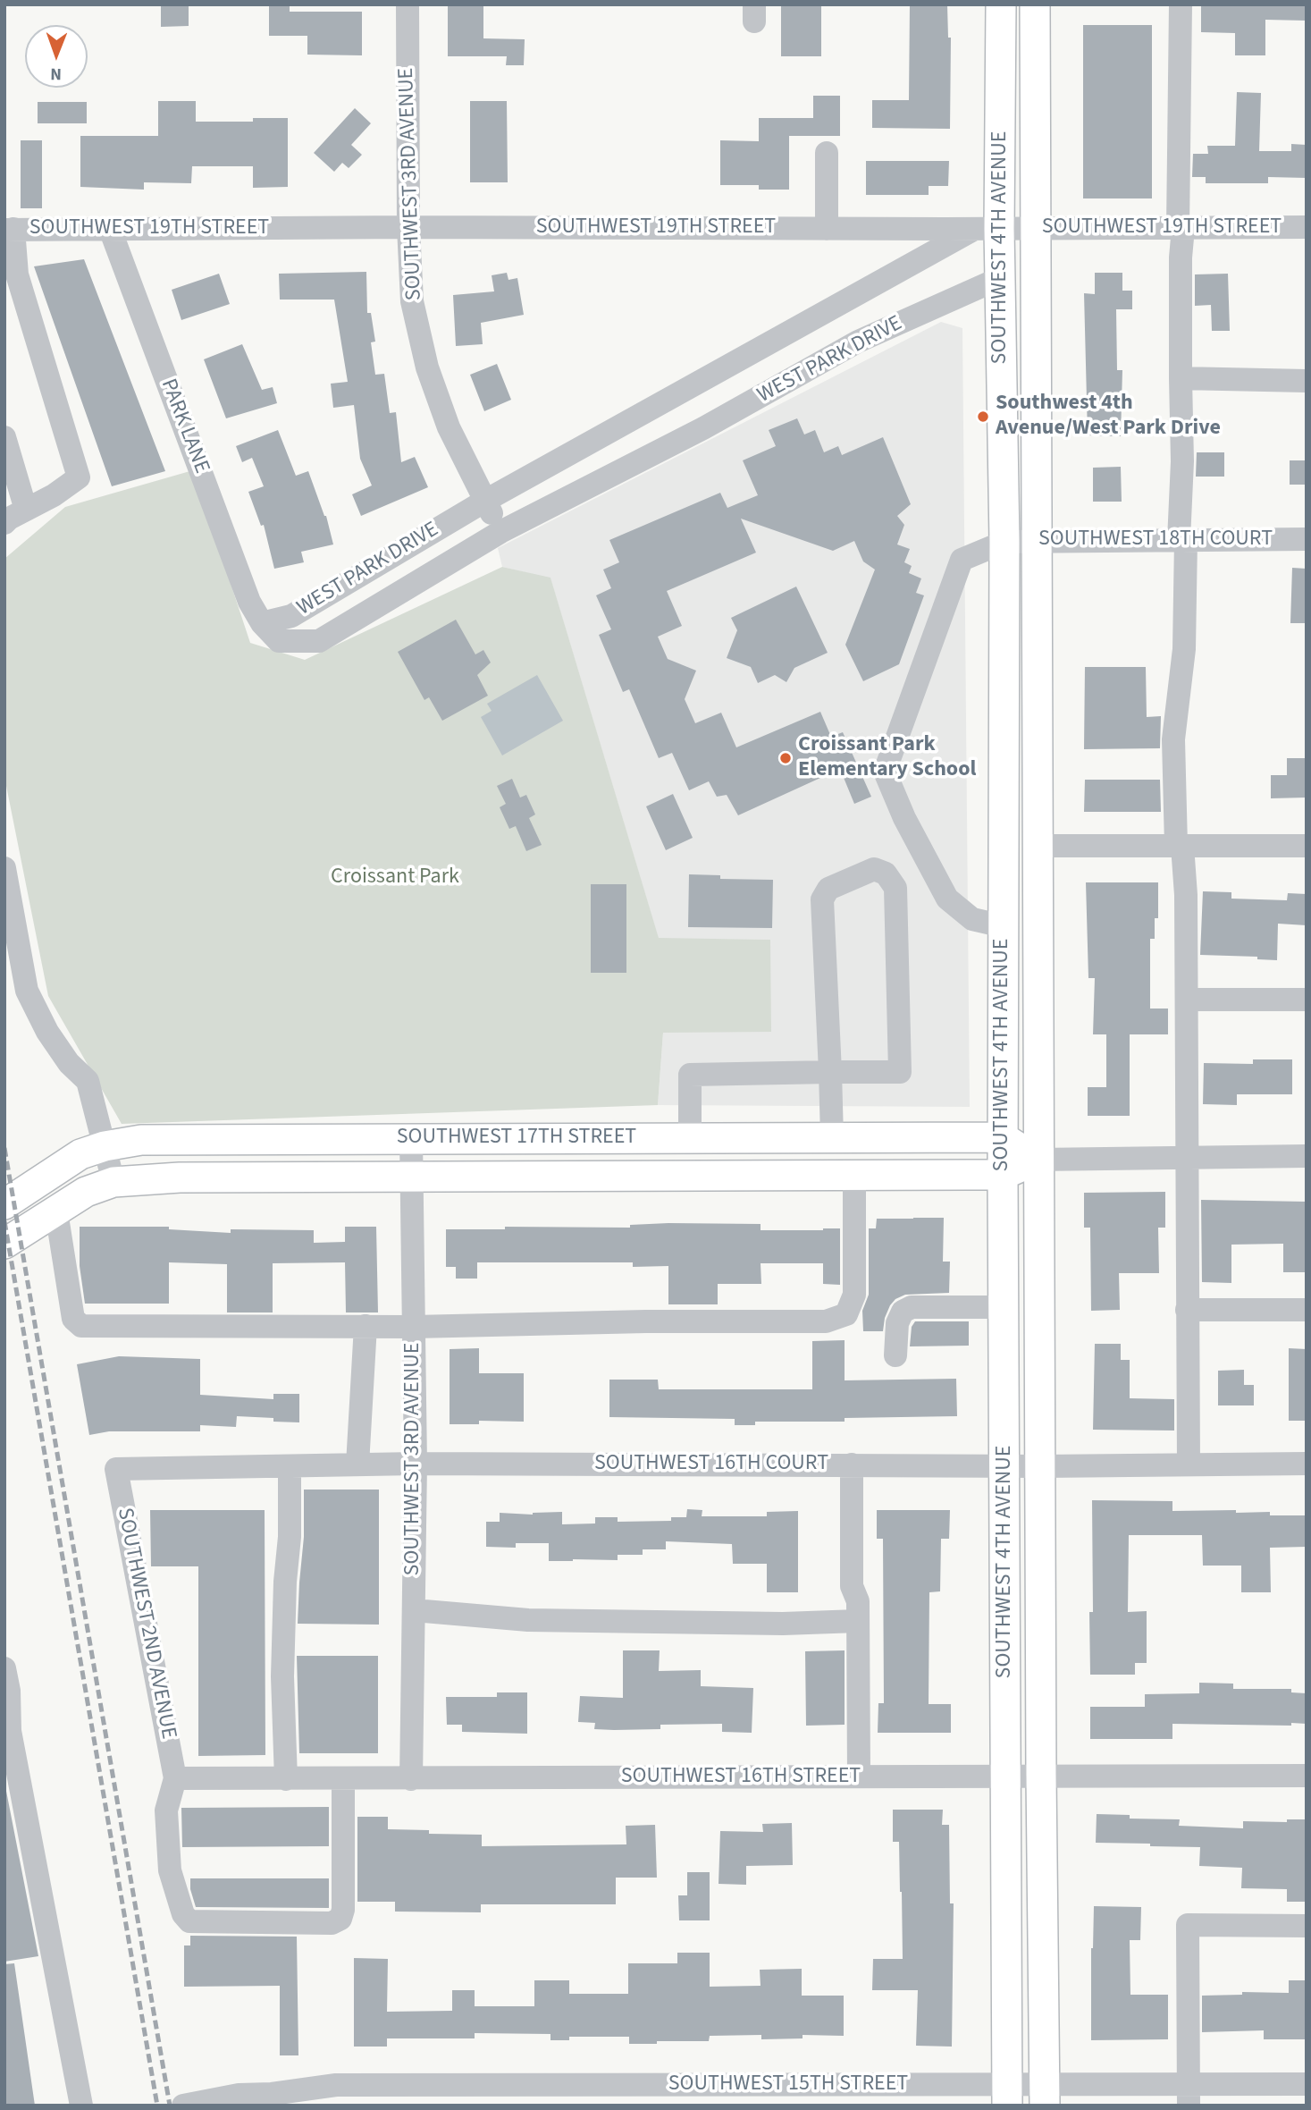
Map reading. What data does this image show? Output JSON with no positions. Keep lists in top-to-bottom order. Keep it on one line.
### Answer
{"streets":{"main road":["SOUTHWEST 4TH AVENUE","SOUTHWEST 17TH STREET"],"street":["SOUTHWEST 3RD AVENUE","SOUTHWEST 19TH STREET","WEST PARK DRIVE","PARK LANE","SOUTHWEST 18TH COURT","SOUTHWEST 16TH COURT","SOUTHWEST 2ND AVENUE","SOUTHWEST 16TH STREET","SOUTHWEST 15TH STREET"]},"crossings":[["SOUTHWEST 3RD AVENUE","SOUTHWEST 19TH STREET"],["SOUTHWEST 3RD AVENUE","WEST PARK DRIVE"],["SOUTHWEST 3RD AVENUE","SOUTHWEST 17TH STREET"],["SOUTHWEST 3RD AVENUE","SOUTHWEST 16TH COURT"],["SOUTHWEST 3RD AVENUE","SOUTHWEST 16TH STREET"],["SOUTHWEST 19TH STREET","SOUTHWEST 4TH AVENUE"],["SOUTHWEST 19TH STREET","WEST PARK DRIVE"],["SOUTHWEST 19TH STREET","PARK LANE"],["SOUTHWEST 4TH AVENUE","WEST PARK DRIVE"],["SOUTHWEST 4TH AVENUE","SOUTHWEST 18TH COURT"],["SOUTHWEST 4TH AVENUE","SOUTHWEST 17TH STREET"],["SOUTHWEST 4TH AVENUE","SOUTHWEST 16TH COURT"],["SOUTHWEST 4TH AVENUE","SOUTHWEST 16TH STREET"],["SOUTHWEST 4TH AVENUE","SOUTHWEST 15TH STREET"],["WEST PARK DRIVE","PARK LANE"],["SOUTHWEST 16TH COURT","SOUTHWEST 2ND AVENUE"],["SOUTHWEST 2ND AVENUE","SOUTHWEST 16TH STREET"]],"parks":["Croissant Park"],"places":["Southwest 4th Avenue/West Park Drive","Croissant Park Elementary School"],"north":"bottom"}
